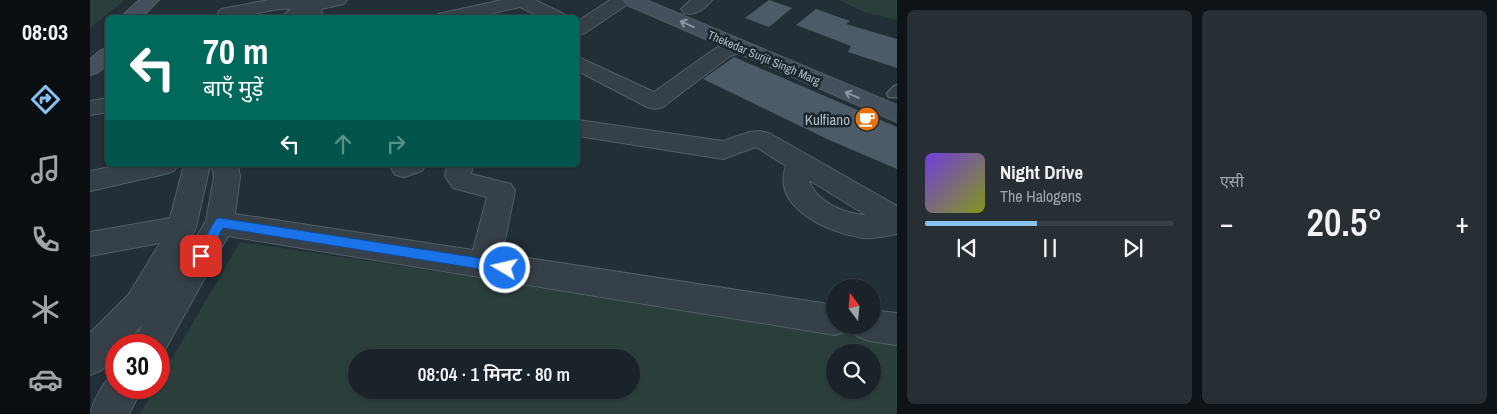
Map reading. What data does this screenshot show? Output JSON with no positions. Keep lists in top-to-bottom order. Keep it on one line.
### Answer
{"streets":{"street":["Thekedar Surjit Singh Marg"]},"places":{"cafe":["Kulfiano"]},"north":"top","page":{"tabs":"08:03","tile":"एसी","turn":["70 m","बाएँ मुड़ें"],"song":["Night Drive","The Halogens"],"heat":["−","20.5°","+"],"limit":"30","trip":"08:04 · 1 मिनट · 80 m"}}
